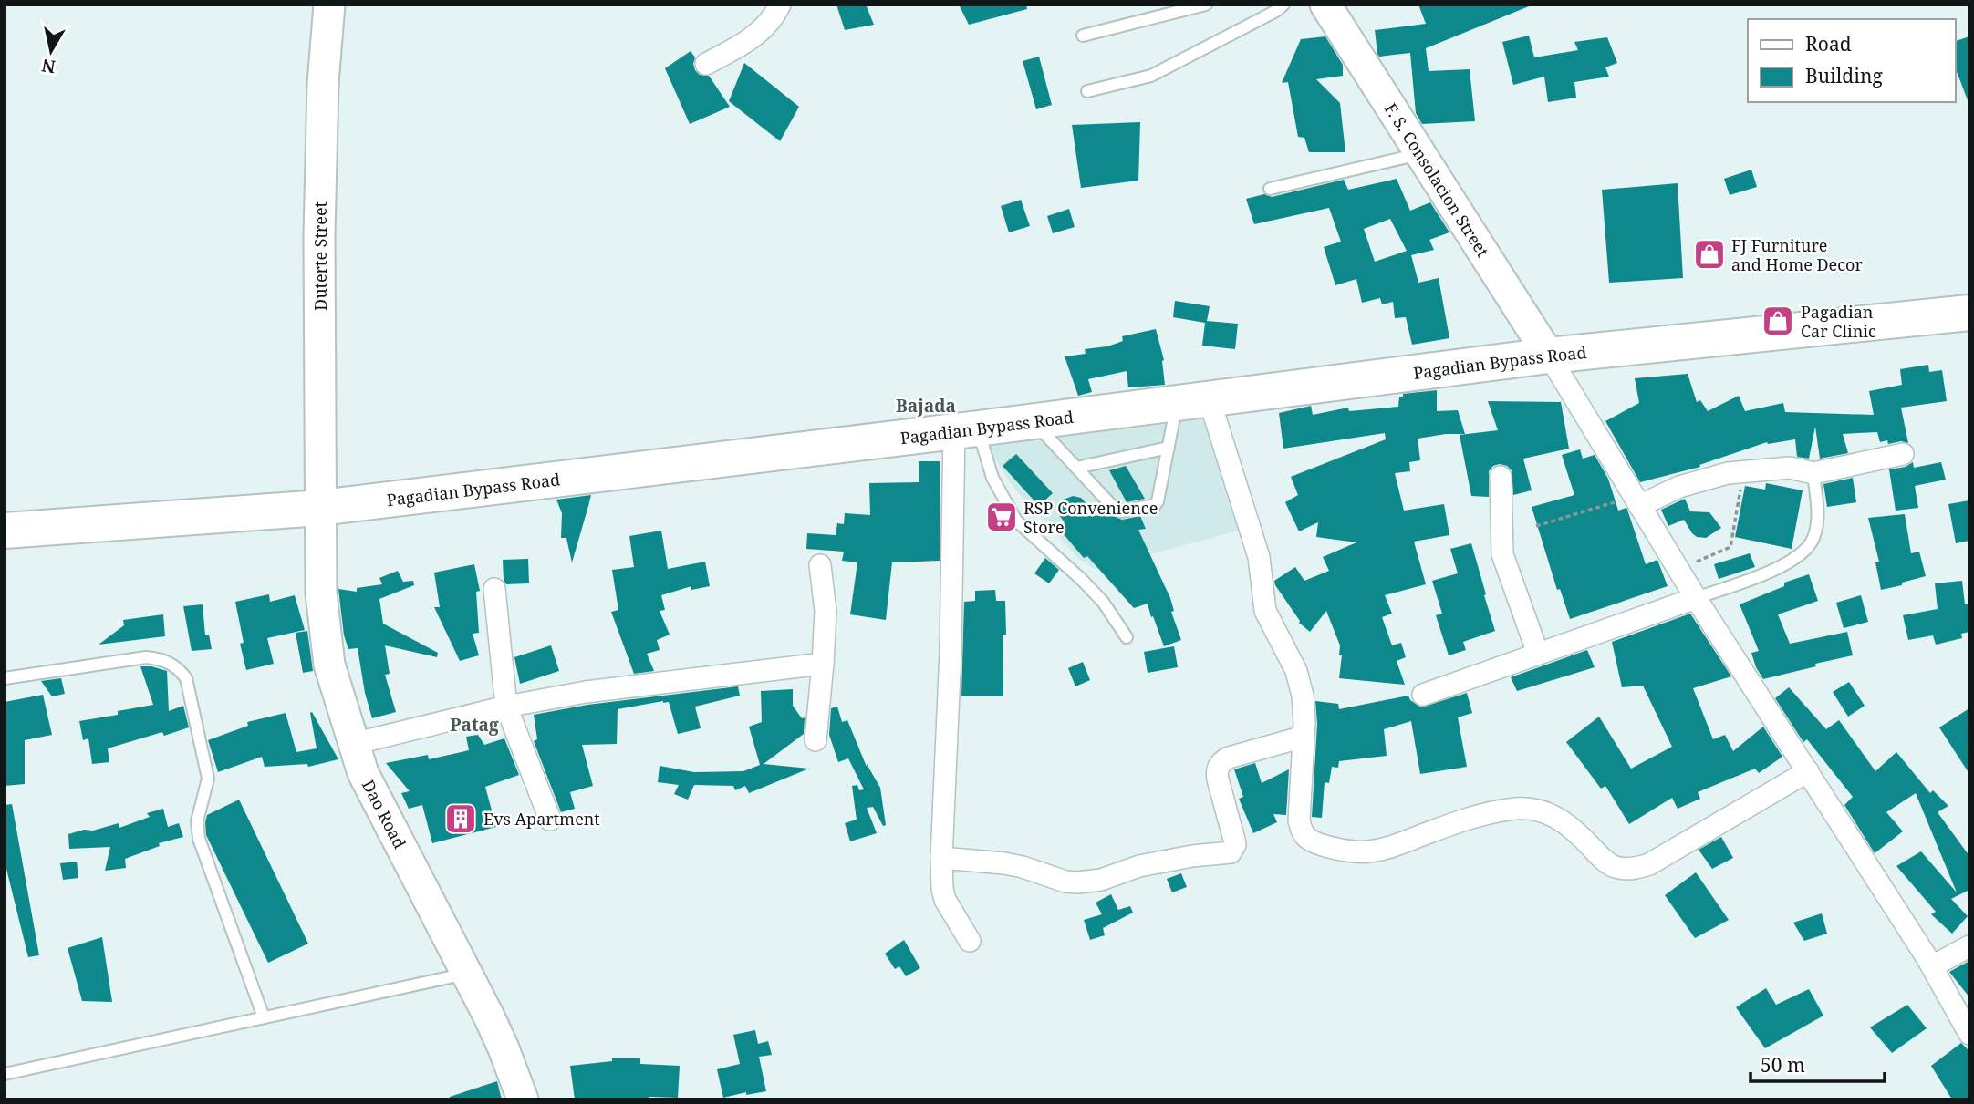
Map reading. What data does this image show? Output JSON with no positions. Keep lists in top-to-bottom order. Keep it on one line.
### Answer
{"streets":{"highway":["Pagadian Bypass Road"],"street":["F. S. Consolacion Street","Duterte Street","Dao Road"]},"crossings":[["F. S. Consolacion Street","Pagadian Bypass Road"],["Duterte Street","Pagadian Bypass Road"],["Duterte Street","Dao Road"],["Pagadian Bypass Road","Dao Road"]],"districts":["Bajada","Patag"],"places":{"shop":["FJ Furniture and Home Decor","Pagadian Car Clinic"],"supermarket":["RSP Convenience Store"],"building":["Evs Apartment"]},"legend":["Road","Building"],"scale_bar":"50 m","north":"bottom"}
